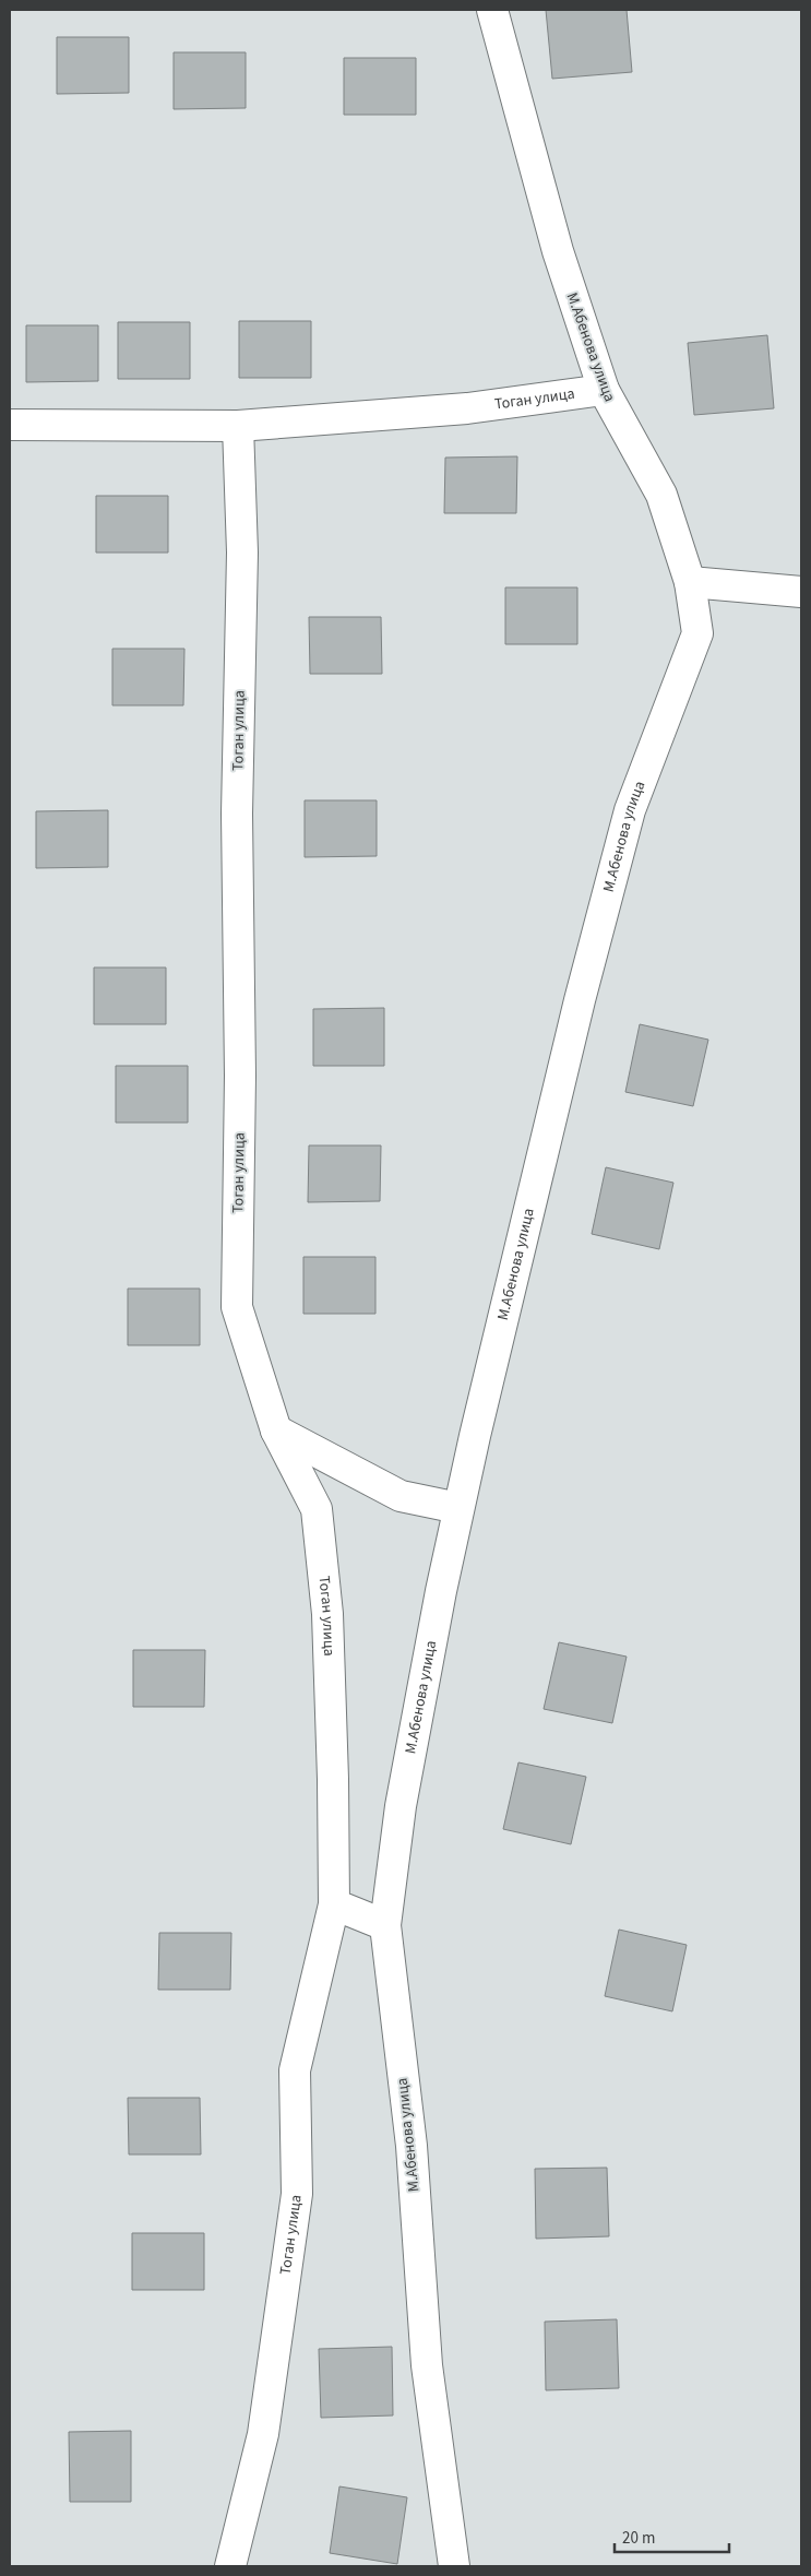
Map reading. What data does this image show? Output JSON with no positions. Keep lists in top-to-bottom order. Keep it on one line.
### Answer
{"streets":{"street":["М.Абенова улица","Тоган улица"]},"crossings":[["М.Абенова улица","Тоган улица"]],"scale_bar":"20 m"}
